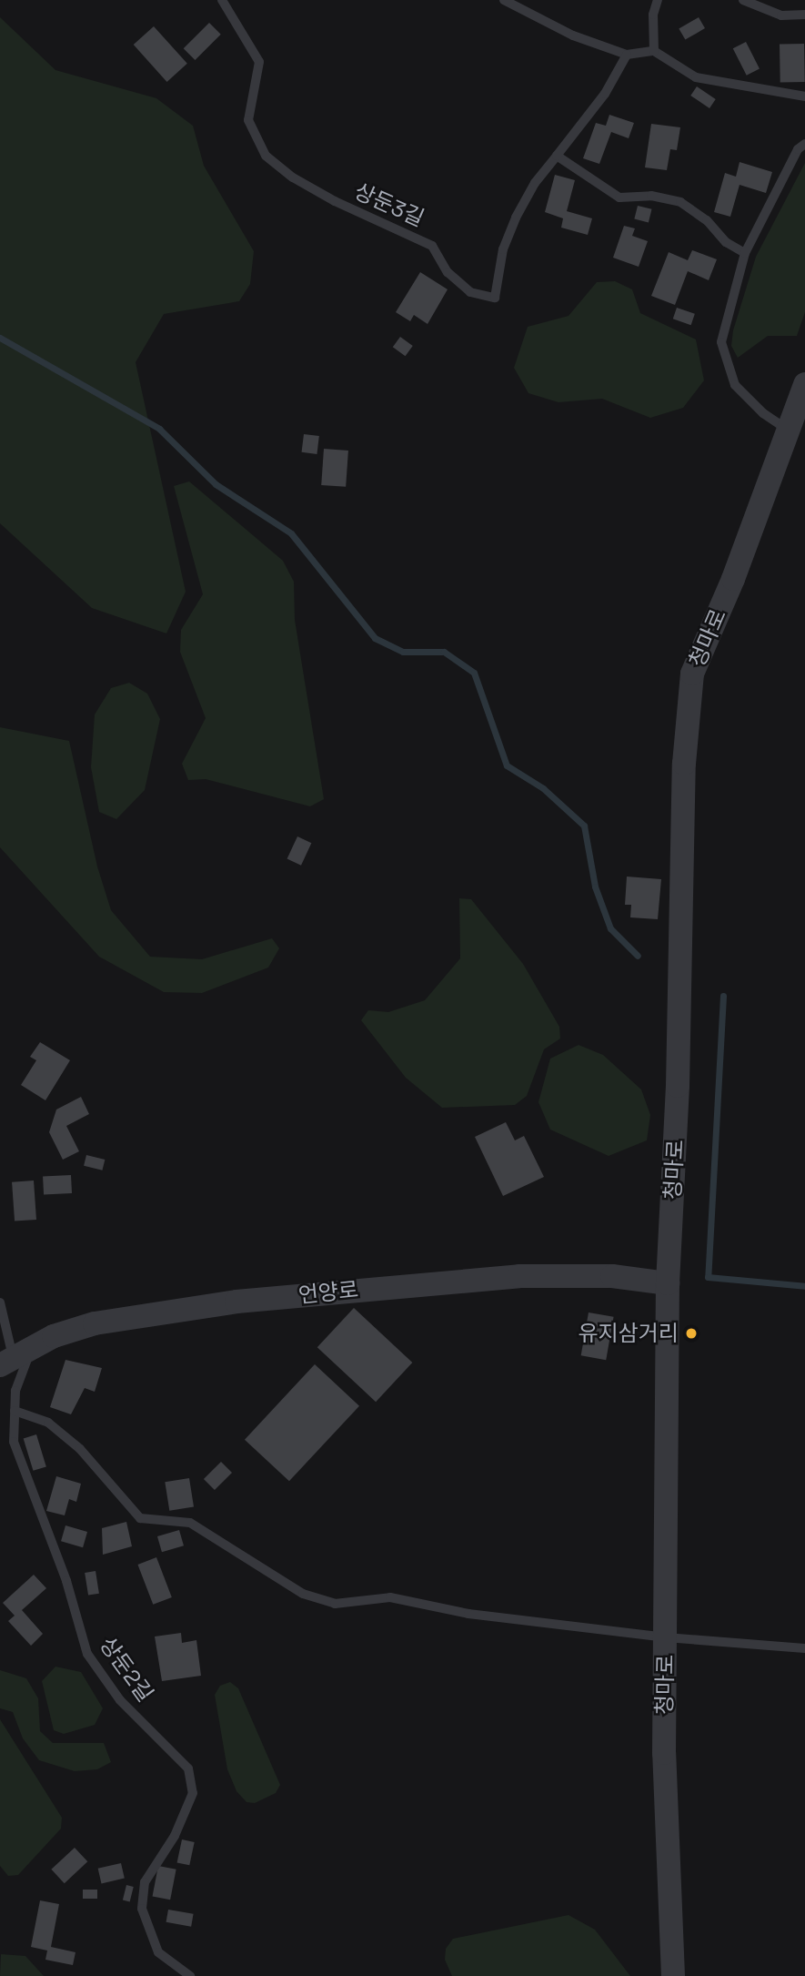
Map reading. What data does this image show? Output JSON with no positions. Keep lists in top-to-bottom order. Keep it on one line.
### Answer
{"streets":{"street":["청마로","언양로"],"lane":["상둔3길","상둔2길"]},"crossings":[["청마로","언양로"],["언양로","상둔2길"]],"places":["유지삼거리"]}
